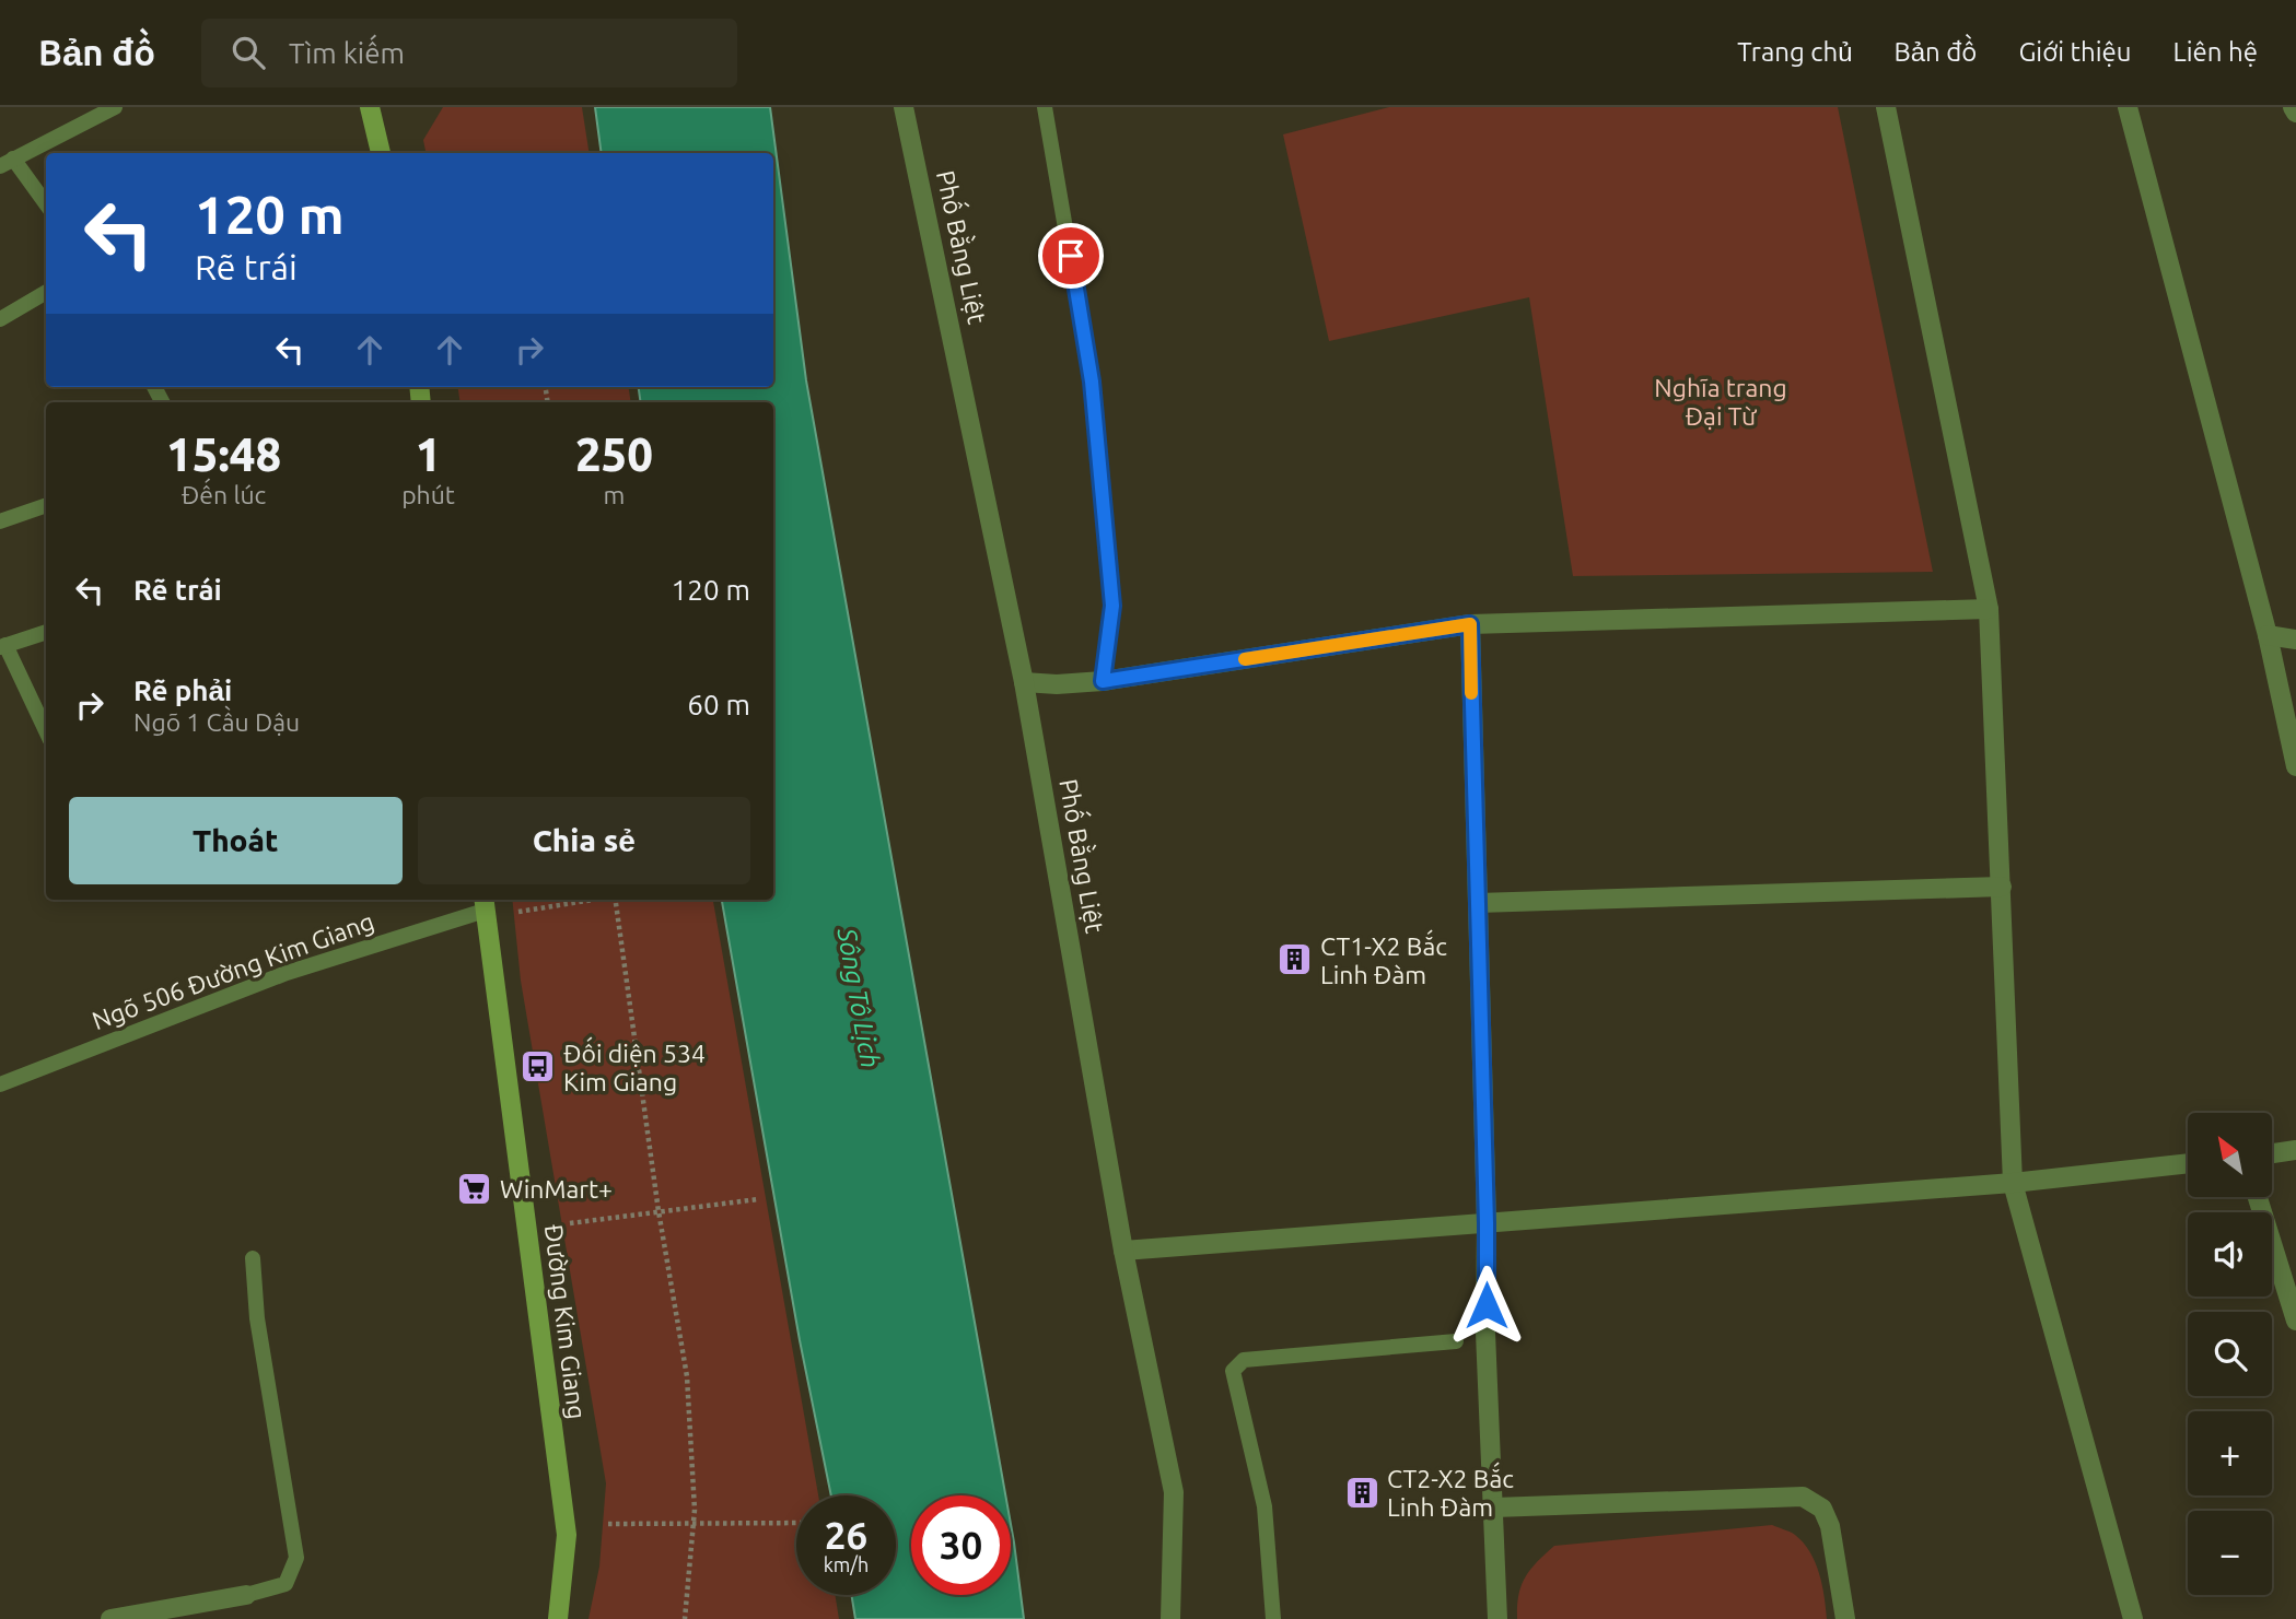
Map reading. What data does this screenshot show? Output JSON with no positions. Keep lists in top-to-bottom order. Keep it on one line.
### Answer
{"streets":{"main road":["Đường Kim Giang"],"street":["Phố Bằng Liệt"],"lane":["Ngõ 506 Đường Kim Giang"]},"crossings":[["Ngõ 506 Đường Kim Giang","Đường Kim Giang"]],"water":["Sông Tô Lịch"],"parks":["Nghĩa trang Đại Từ"],"places":{"building":["CT1-X2 Bắc Linh Đàm","CT2-X2 Bắc Linh Đàm"],"bus stop":["Đối diện 534 Kim Giang"],"supermarket":["WinMart+"]},"north":"top left","page":{"header":"Bản đồ","search":"Tìm kiếm","nav":["Trang chủ","Bản đồ","Giới thiệu","Liên hệ"],"turn":["120 m","Rẽ trái"],"eta":["15:48","Đến lúc","1","phút","250","m"],"list":[{"name":"Rẽ trái","value":"120 m"},{"name":"Rẽ phải","note":"Ngõ 1 Cầu Dậu","value":"60 m"}],"buttons":["Thoát","Chia sẻ"],"map_buttons":["+","−"],"speed":"26 km/h","limit":"30"}}
